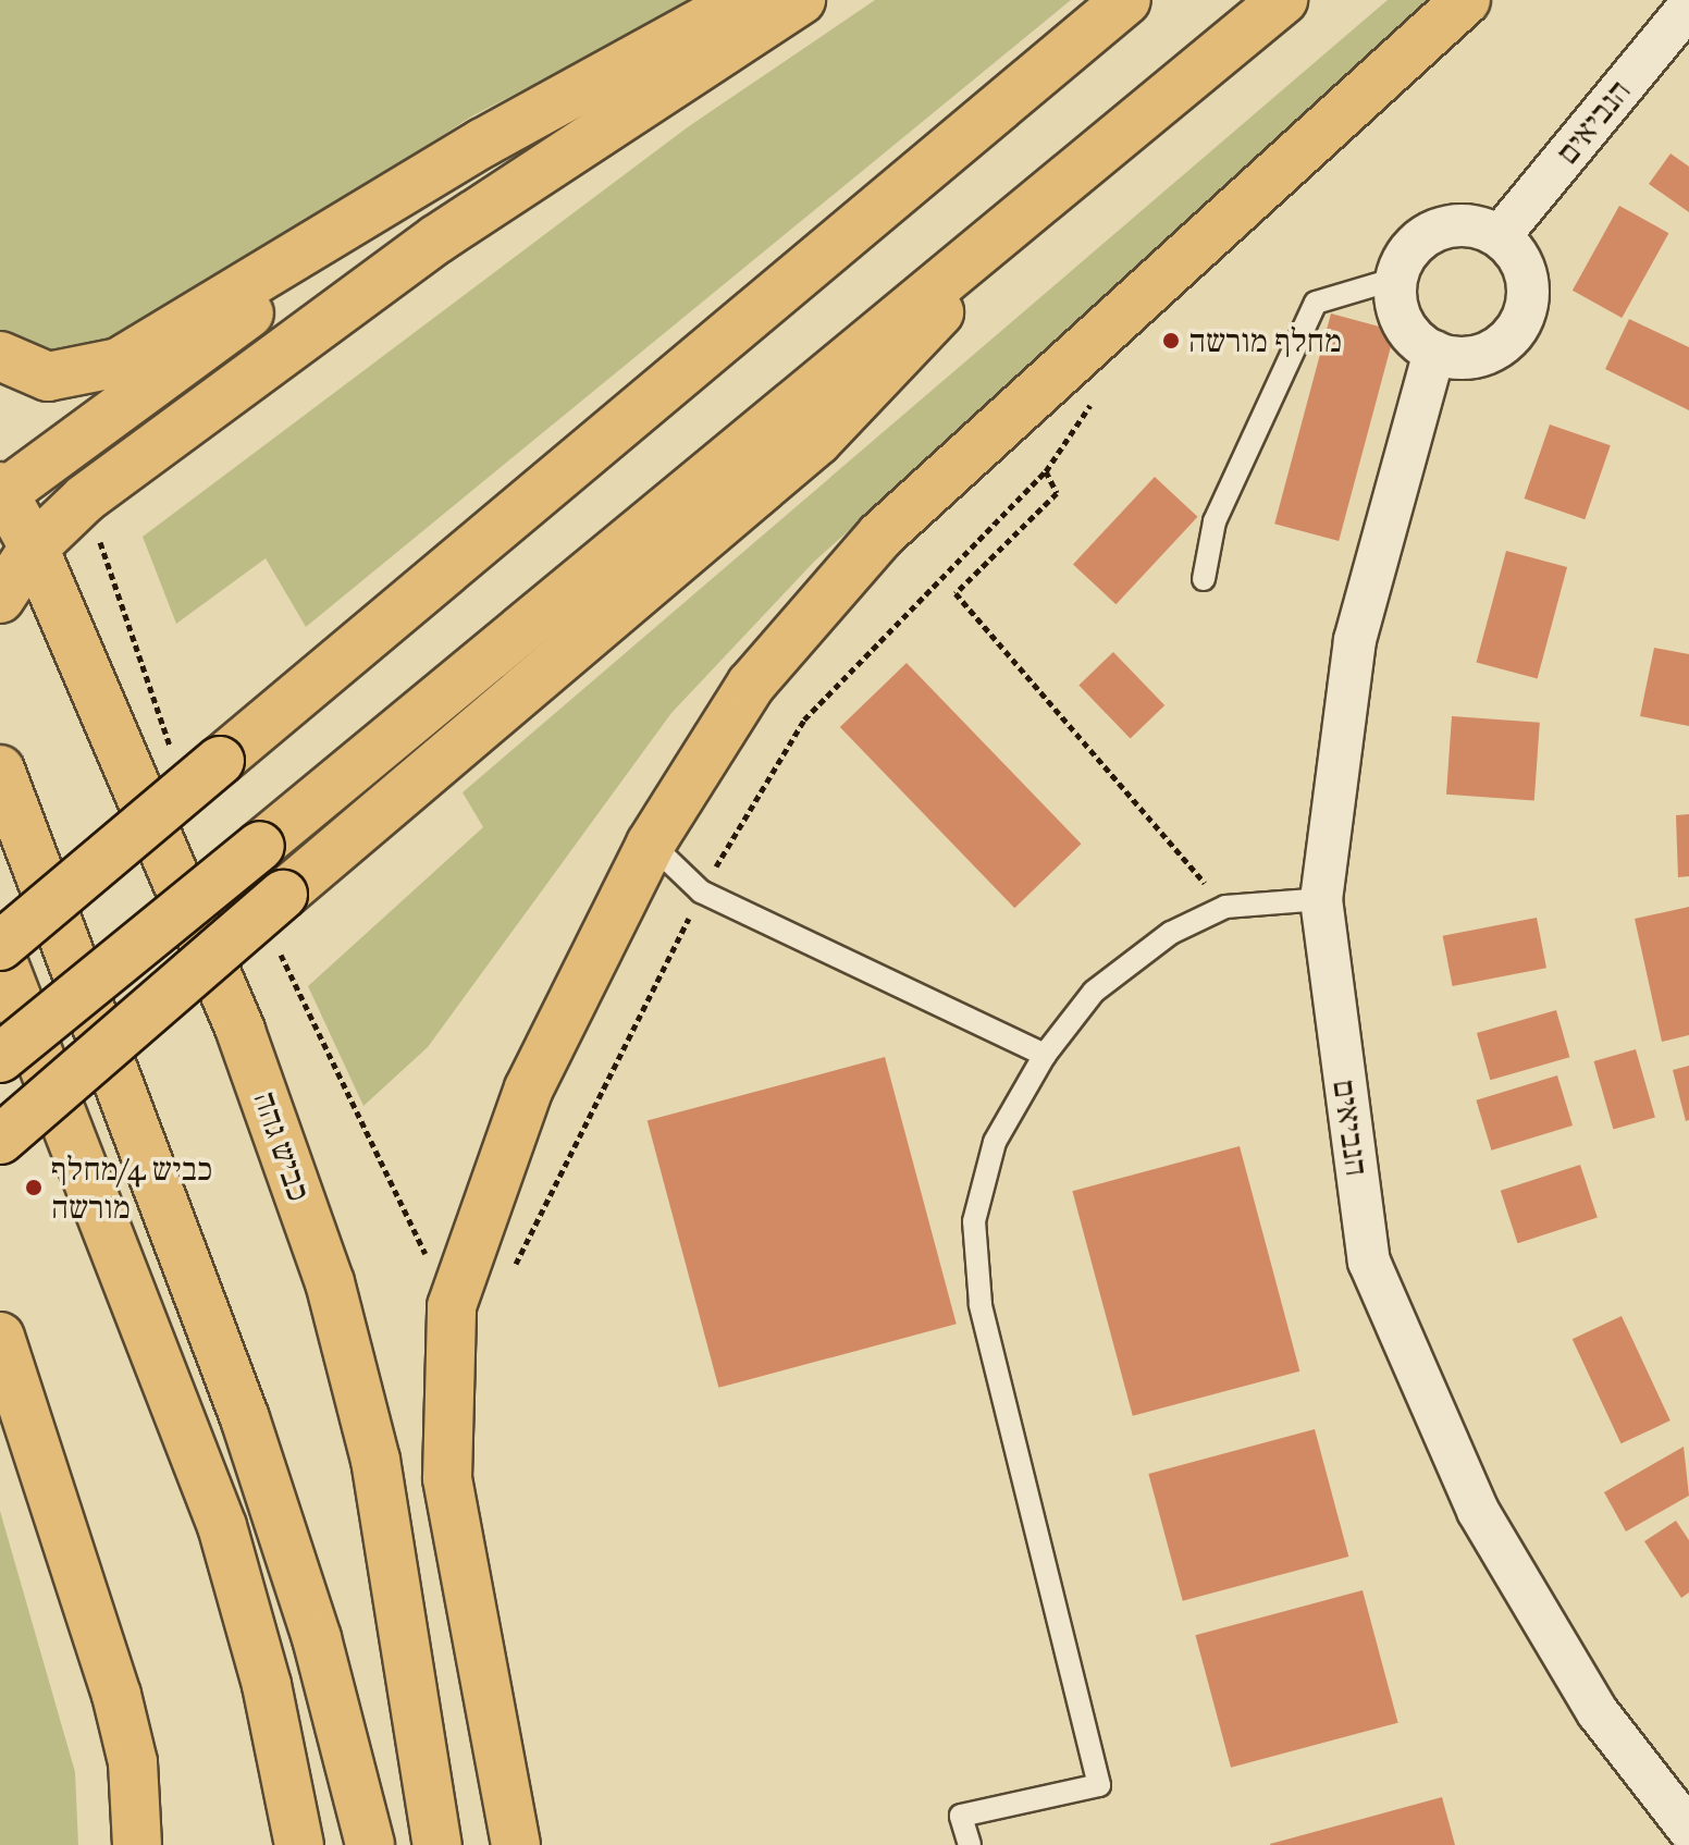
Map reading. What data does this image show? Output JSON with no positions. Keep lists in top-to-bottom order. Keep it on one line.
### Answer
{"streets":{"highway":["כביש גהה"],"street":["הנביאים"]},"places":["מחלף מורשה","כביש 4/מחלף מורשה"]}
